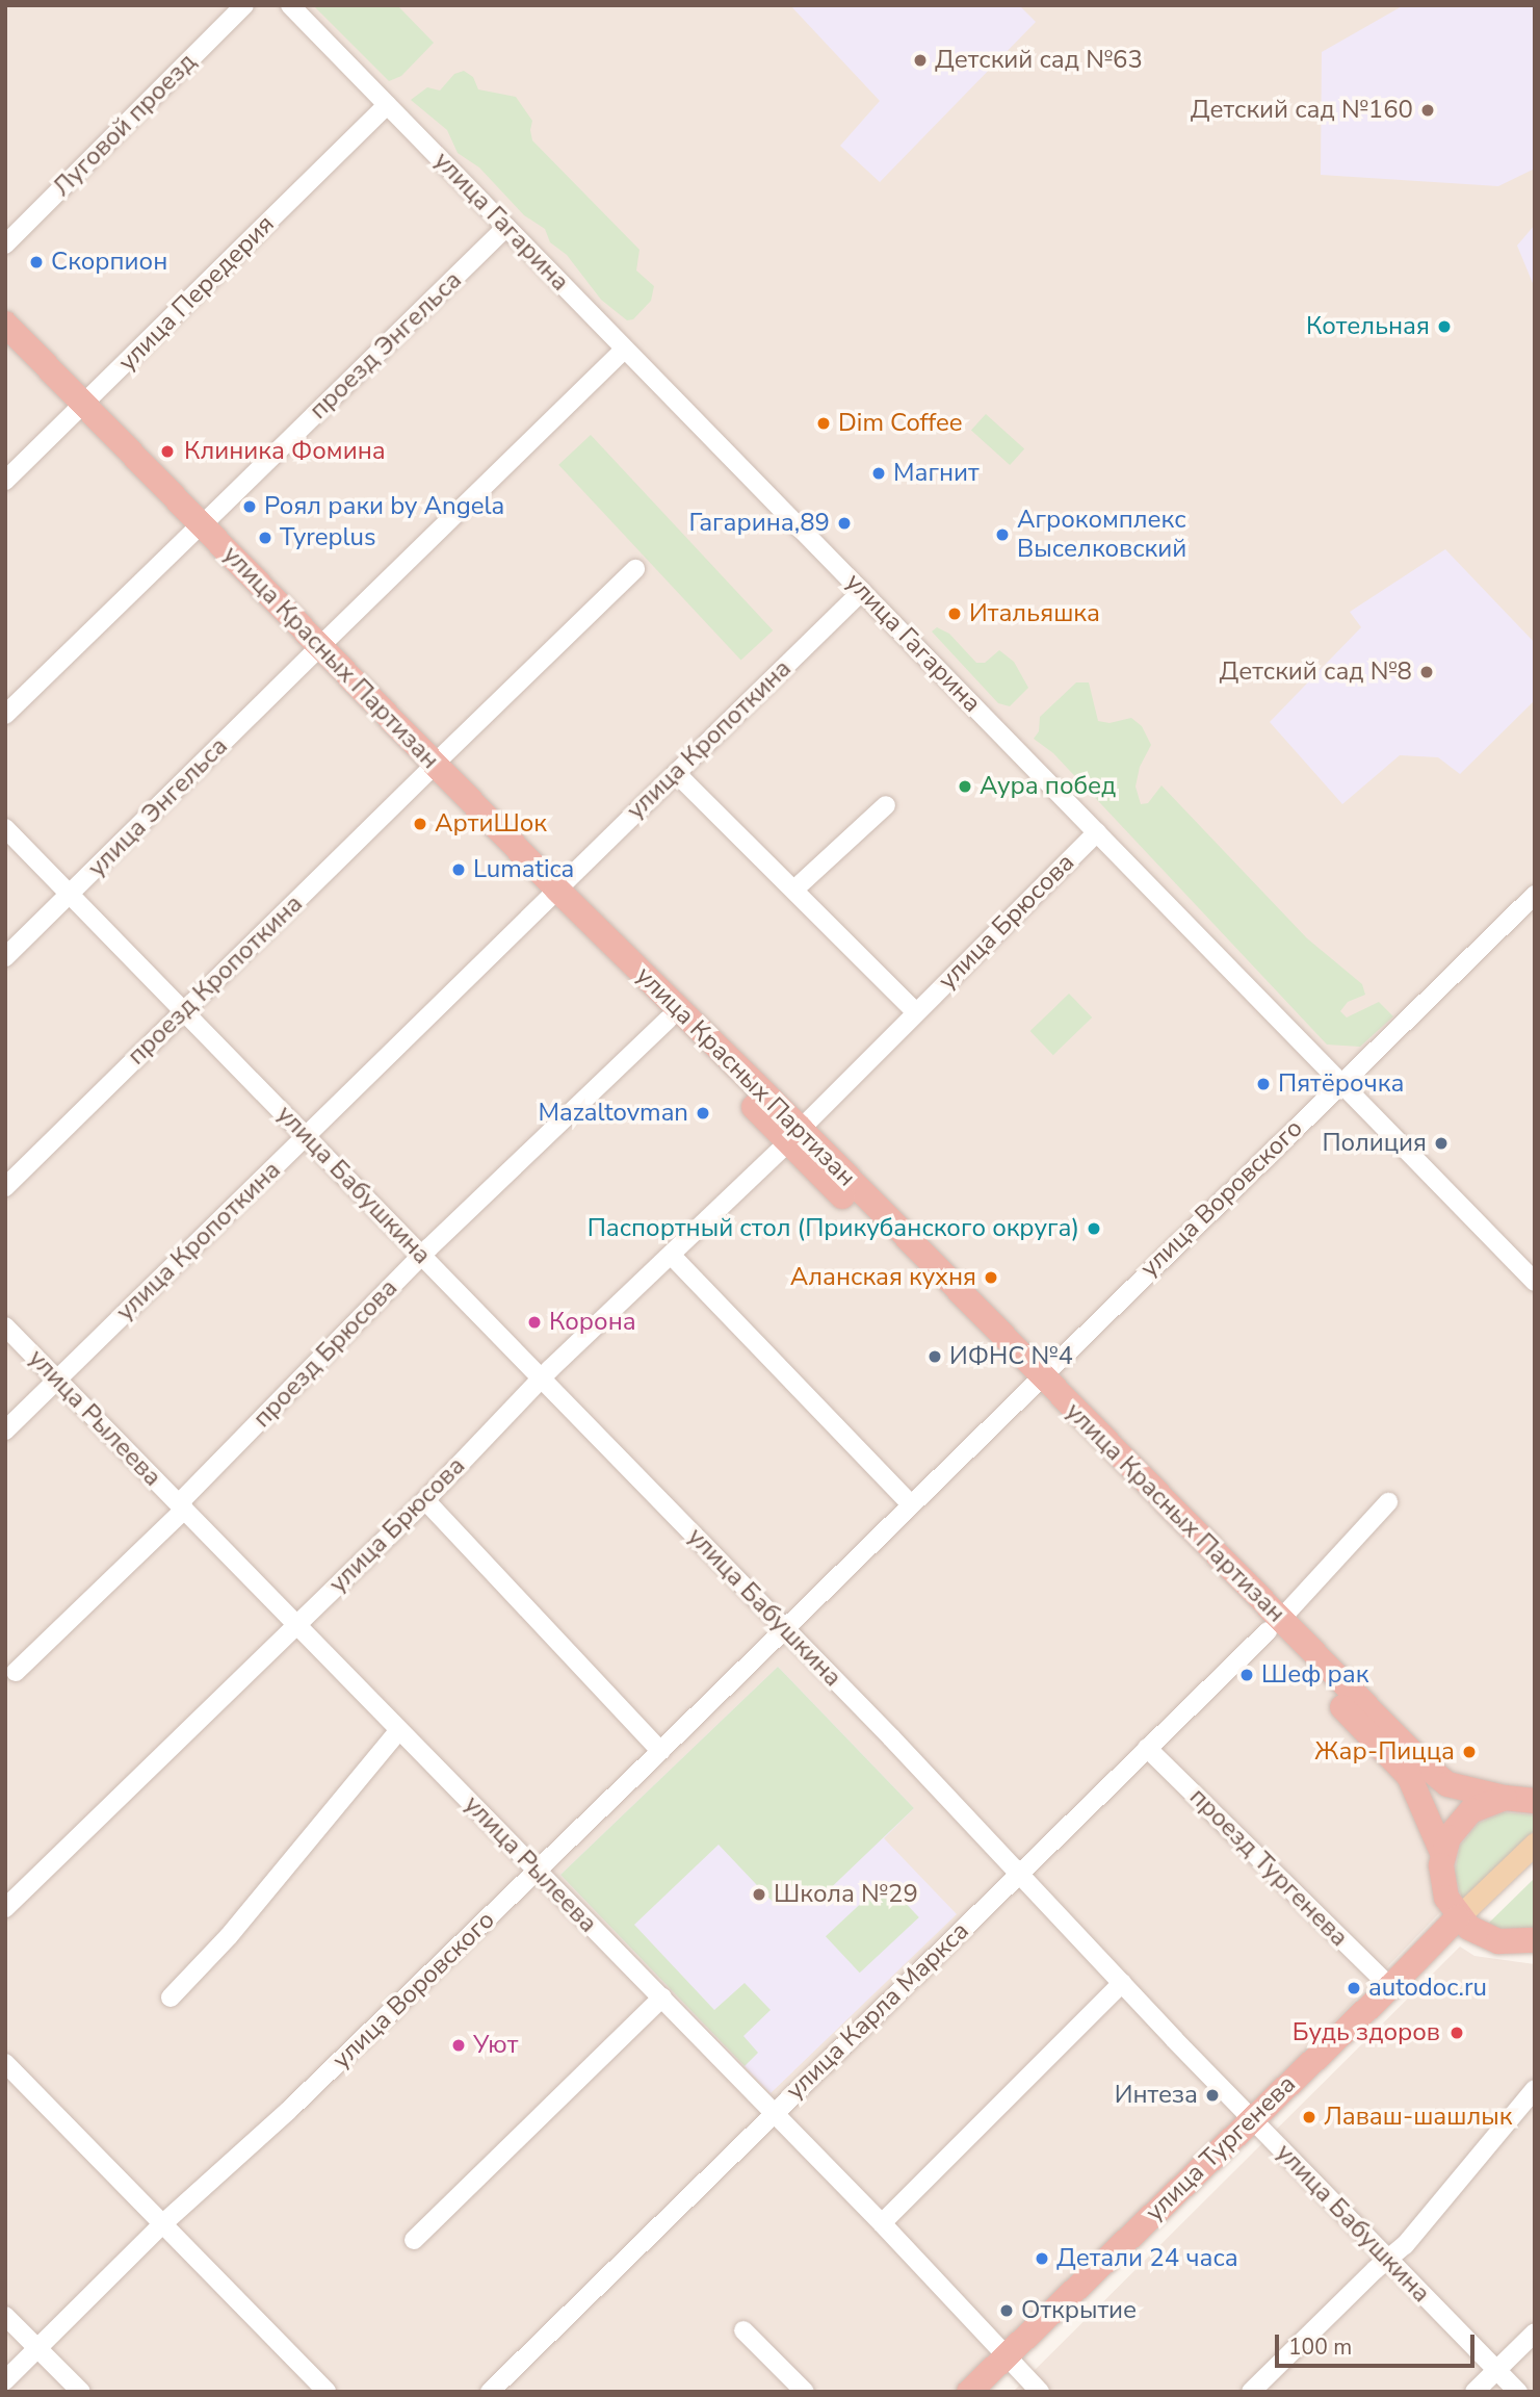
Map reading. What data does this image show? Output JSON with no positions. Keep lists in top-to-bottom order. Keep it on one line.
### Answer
{"streets":{"highway":["улица Красных Партизан","улица Тургенева"],"street":["Луговой проезд","улица Гагарина","улица Передерия","проезд Энгельса","улица Кропоткина","улица Энгельса","улица Брюсова","проезд Кропоткина","улица Бабушкина","улица Воровского","проезд Брюсова","улица Рылеева","проезд Тургенева","улица Карла Маркса"]},"crossings":[["улица Гагарина","улица Передерия"],["улица Гагарина","проезд Энгельса"],["улица Гагарина","улица Кропоткина"],["улица Гагарина","улица Энгельса"],["улица Гагарина","улица Брюсова"],["улица Гагарина","улица Воровского"],["улица Передерия","улица Красных Партизан"],["проезд Энгельса","улица Красных Партизан"],["улица Красных Партизан","улица Кропоткина"],["улица Красных Партизан","улица Энгельса"],["улица Красных Партизан","улица Брюсова"],["улица Красных Партизан","проезд Кропоткина"],["улица Красных Партизан","улица Воровского"],["улица Красных Партизан","проезд Брюсова"],["улица Красных Партизан","улица Карла Маркса"],["улица Кропоткина","улица Брюсова"],["улица Кропоткина","улица Бабушкина"],["улица Кропоткина","улица Рылеева"],["улица Энгельса","улица Бабушкина"],["улица Брюсова","улица Бабушкина"],["улица Брюсова","улица Рылеева"],["проезд Кропоткина","улица Бабушкина"],["улица Бабушкина","улица Воровского"],["улица Бабушкина","проезд Брюсова"],["улица Бабушкина","улица Карла Маркса"],["улица Бабушкина","улица Тургенева"],["улица Воровского","улица Рылеева"],["проезд Брюсова","улица Рылеева"],["улица Рылеева","улица Карла Маркса"],["улица Рылеева","улица Тургенева"],["проезд Тургенева","улица Карла Маркса"],["проезд Тургенева","улица Тургенева"]],"places":["Детский сад №63","Детский сад №160","Скорпион","Котельная","Dim Coffee","Клиника Фомина","Магнит","Роял раки by Angela","Гагарина,89","Агрокомплекс Выселковский","Tyreplus","Итальяшка","Детский сад №8","Аура побед","АртиШок","Lumatica","Пятёрочка","Mazaltovman","Полиция","Паспортный стол (Прикубанского округа)","Аланская кухня","Корона","ИФНС №4","Шеф рак","Жар-Пицца","Школа №29","autodoc.ru","Будь здоров","Уют","Интеза","Лаваш-шашлык","Детали 24 часа","Открытие"],"scale_bar":"100 m"}
